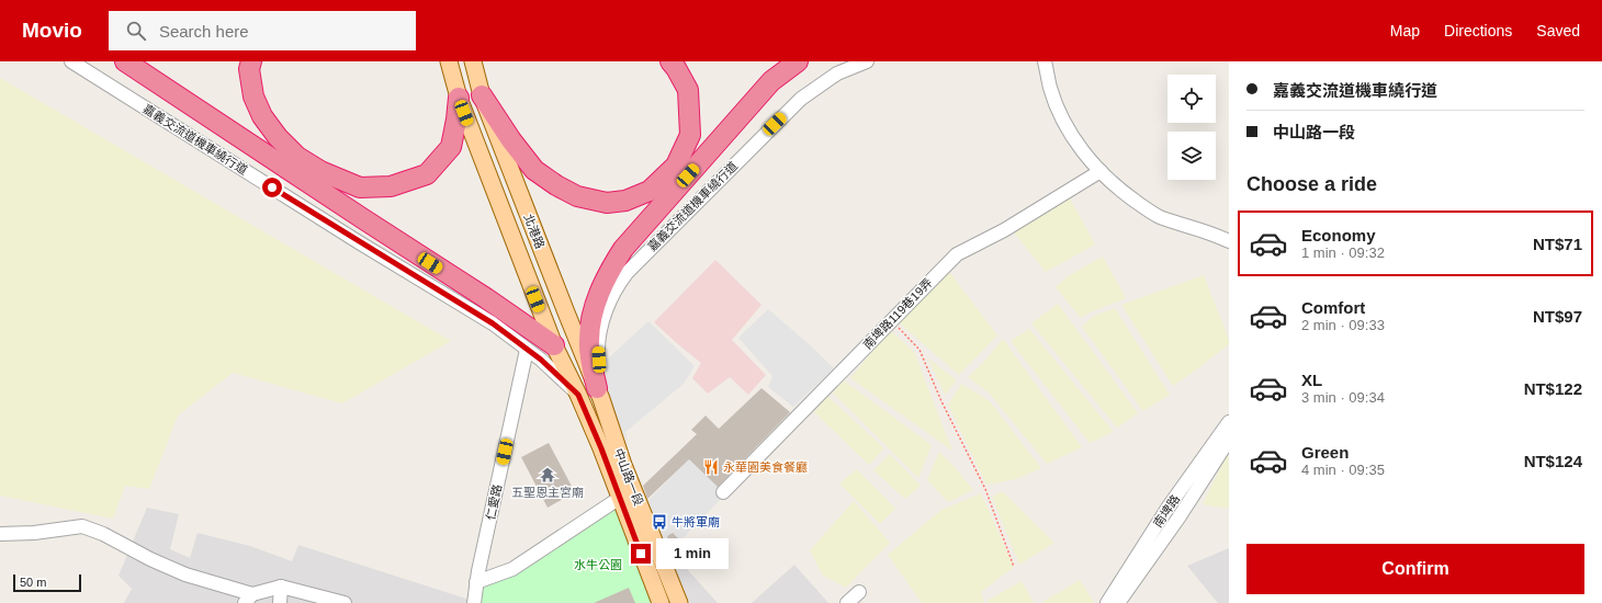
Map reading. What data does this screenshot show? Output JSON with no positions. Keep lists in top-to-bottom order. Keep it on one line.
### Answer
{"streets":{"main road":["北港路","中山路一段"],"street":["嘉義交流道機車繞行道","南埤路119巷19弄","仁愛路","南埤路"]},"crossings":[["嘉義交流道機車繞行道","北港路"],["嘉義交流道機車繞行道","中山路一段"],["嘉義交流道機車繞行道","仁愛路"],["北港路","中山路一段"]],"parks":["水牛公園"],"places":{"restaurant":["永華園美食餐廳"],"temple":["五聖恩主宮廟"],"bus stop":["牛將軍廟"]},"scale_bar":"50 m","page":{"header":"Movio","search":"Search here","nav":["Map","Directions","Saved"],"banner":["嘉義交流道機車繞行道","中山路一段"],"heading":"Choose a ride","list":[{"name":"Economy","note":"1 min · 09:32","value":"NT$71"},{"name":"Comfort","note":"2 min · 09:33","value":"NT$97"},{"name":"XL","note":"3 min · 09:34","value":"NT$122"},{"name":"Green","note":"4 min · 09:35","value":"NT$124"}],"buttons":"Confirm","bubble":"1 min","scale":"50 m"}}
